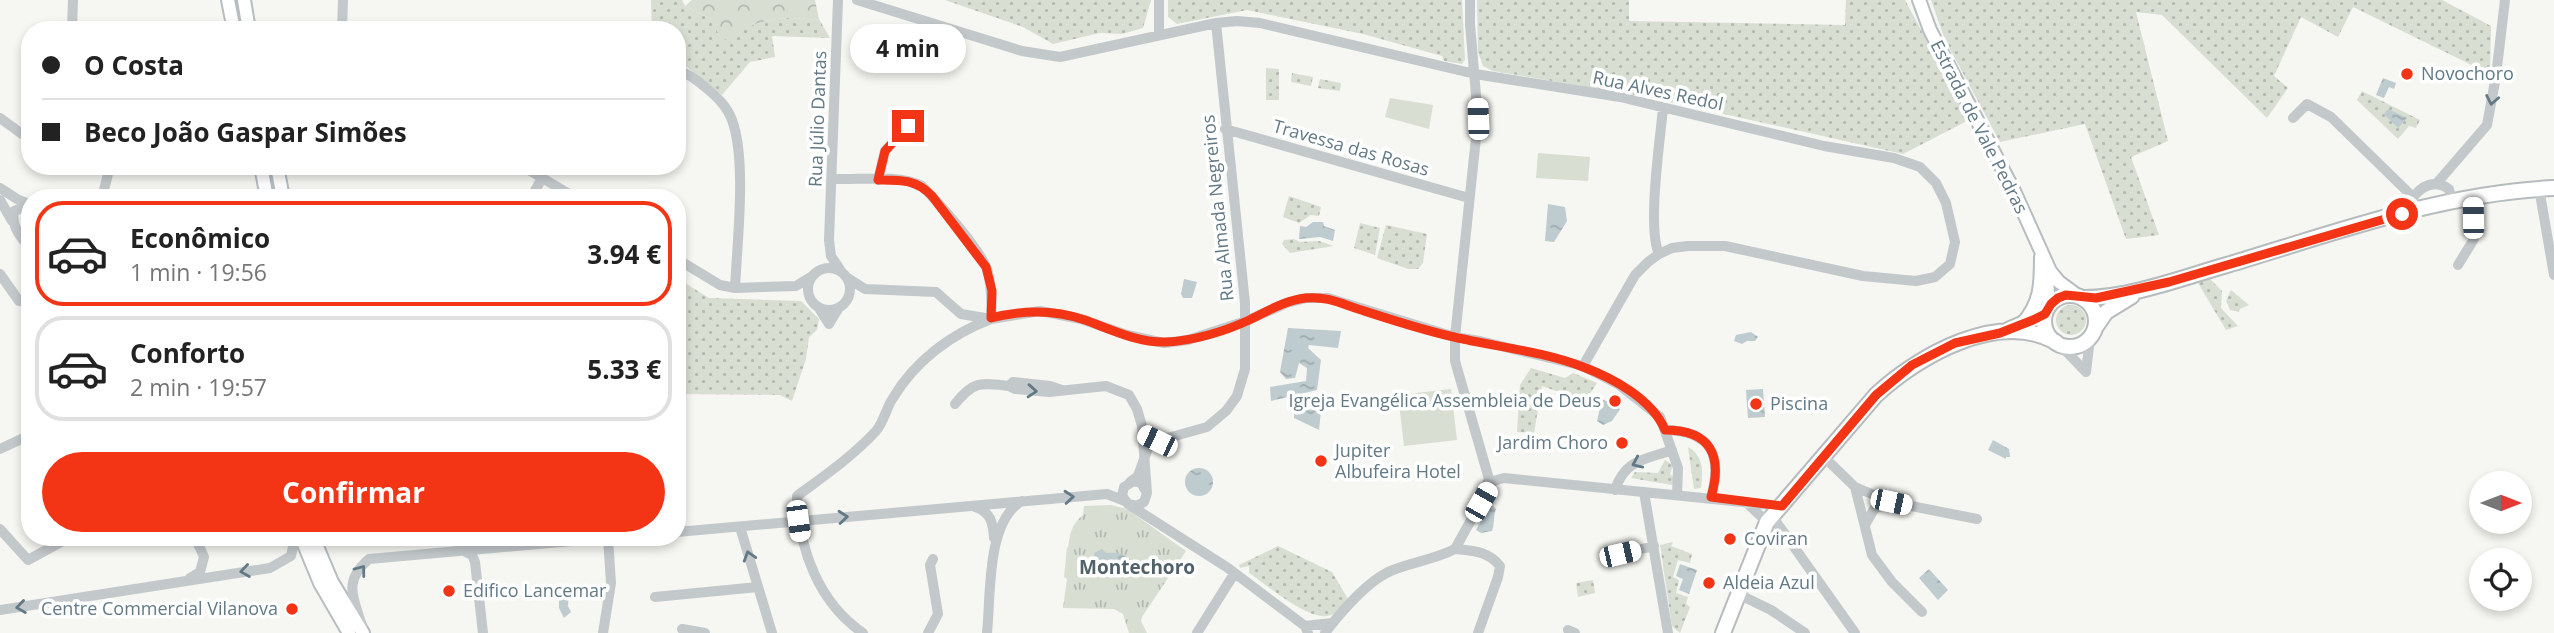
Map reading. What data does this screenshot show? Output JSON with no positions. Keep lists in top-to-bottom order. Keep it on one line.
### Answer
{"streets":{"main road":["Estrada de Vale Pedras"],"street":["Rua Alves Redol","Rua Júlio Dantas","Travessa das Rosas","Rua Almada Negreiros"]},"crossings":[["Rua Alves Redol","Rua Almada Negreiros"],["Travessa das Rosas","Rua Almada Negreiros"]],"districts":["Montechoro"],"places":["Novochoro","Igreja Evangélica Assembleia de Deus","Piscina","Jardim Choro","Jupiter Albufeira Hotel","Coviran","Aldeia Azul","Edifico Lancemar","Centre Commercial Vilanova"],"north":"right","page":{"banner":["O Costa","Beco João Gaspar Simões"],"bubble":"4 min","list":[{"name":"Econômico","note":"1 min · 19:56","value":"3.94 €"},{"name":"Conforto","note":"2 min · 19:57","value":"5.33 €"}],"buttons":"Confirmar"}}
